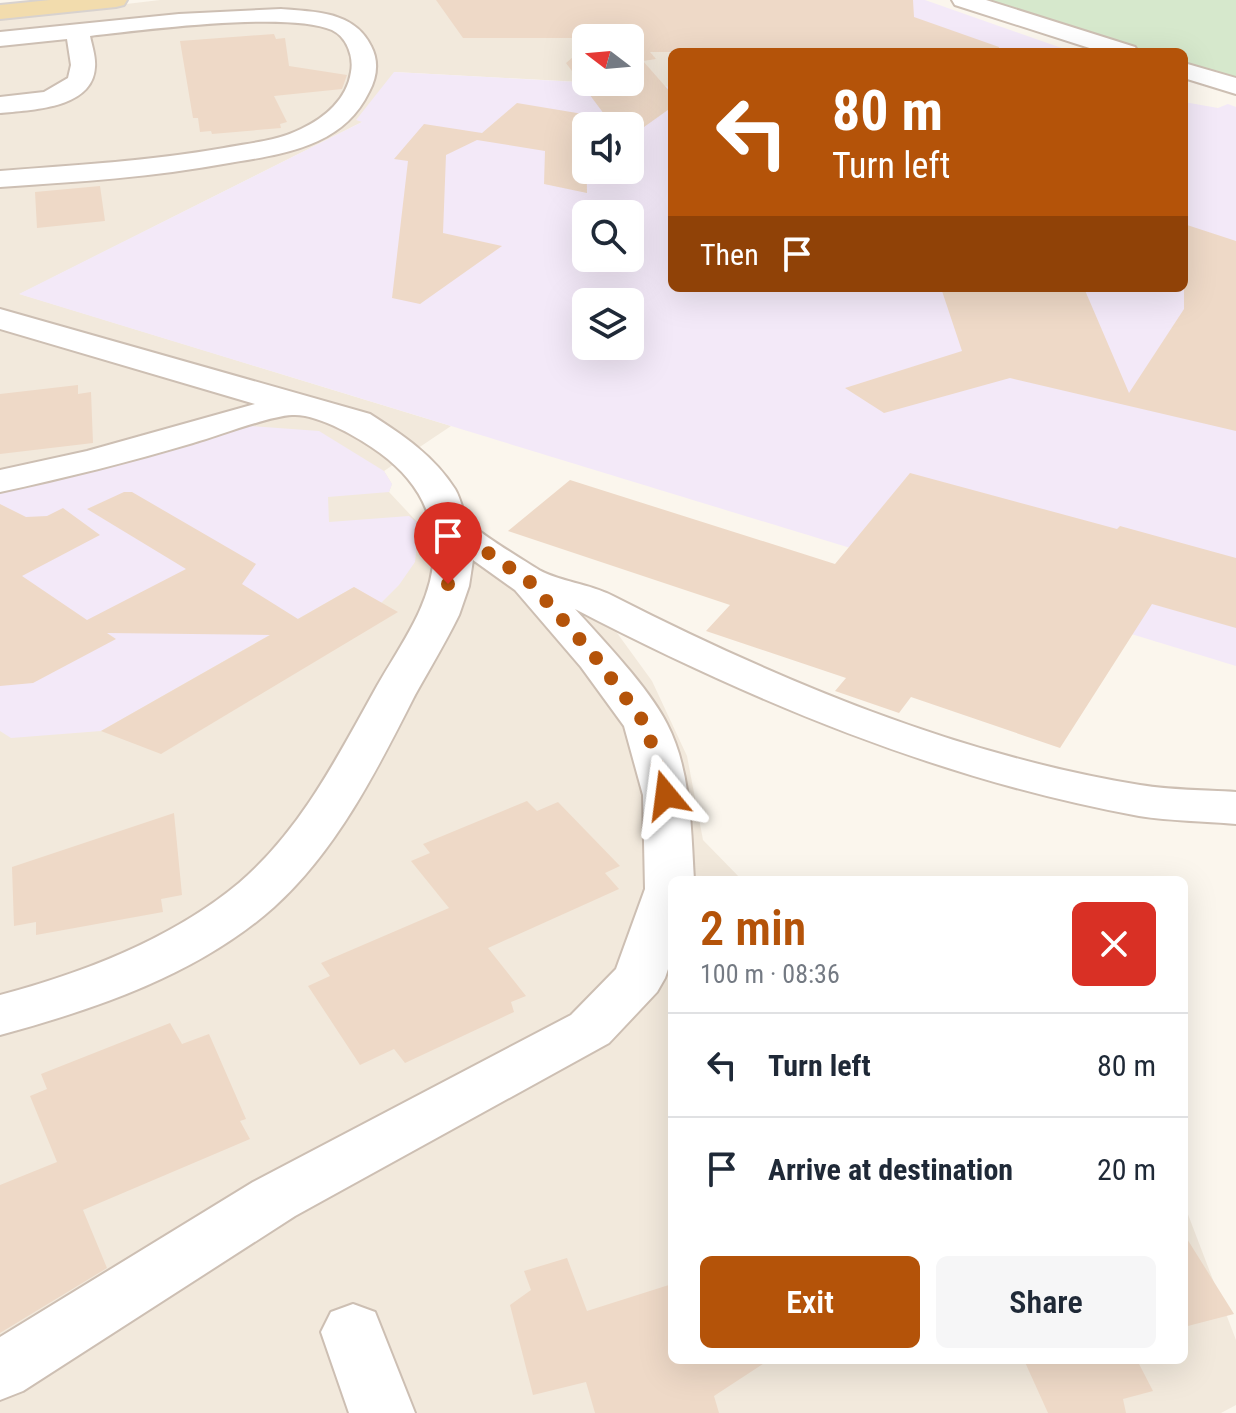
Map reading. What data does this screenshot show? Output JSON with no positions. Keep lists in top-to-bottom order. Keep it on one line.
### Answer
{"north":"left","page":{"turn":["80 m","Turn left"],"then":"Then","heading":["2 min","100 m · 08:36"],"list":[{"name":"Turn left","value":"80 m"},{"name":"Arrive at destination","value":"20 m"}],"buttons":["Exit","Share"]}}
